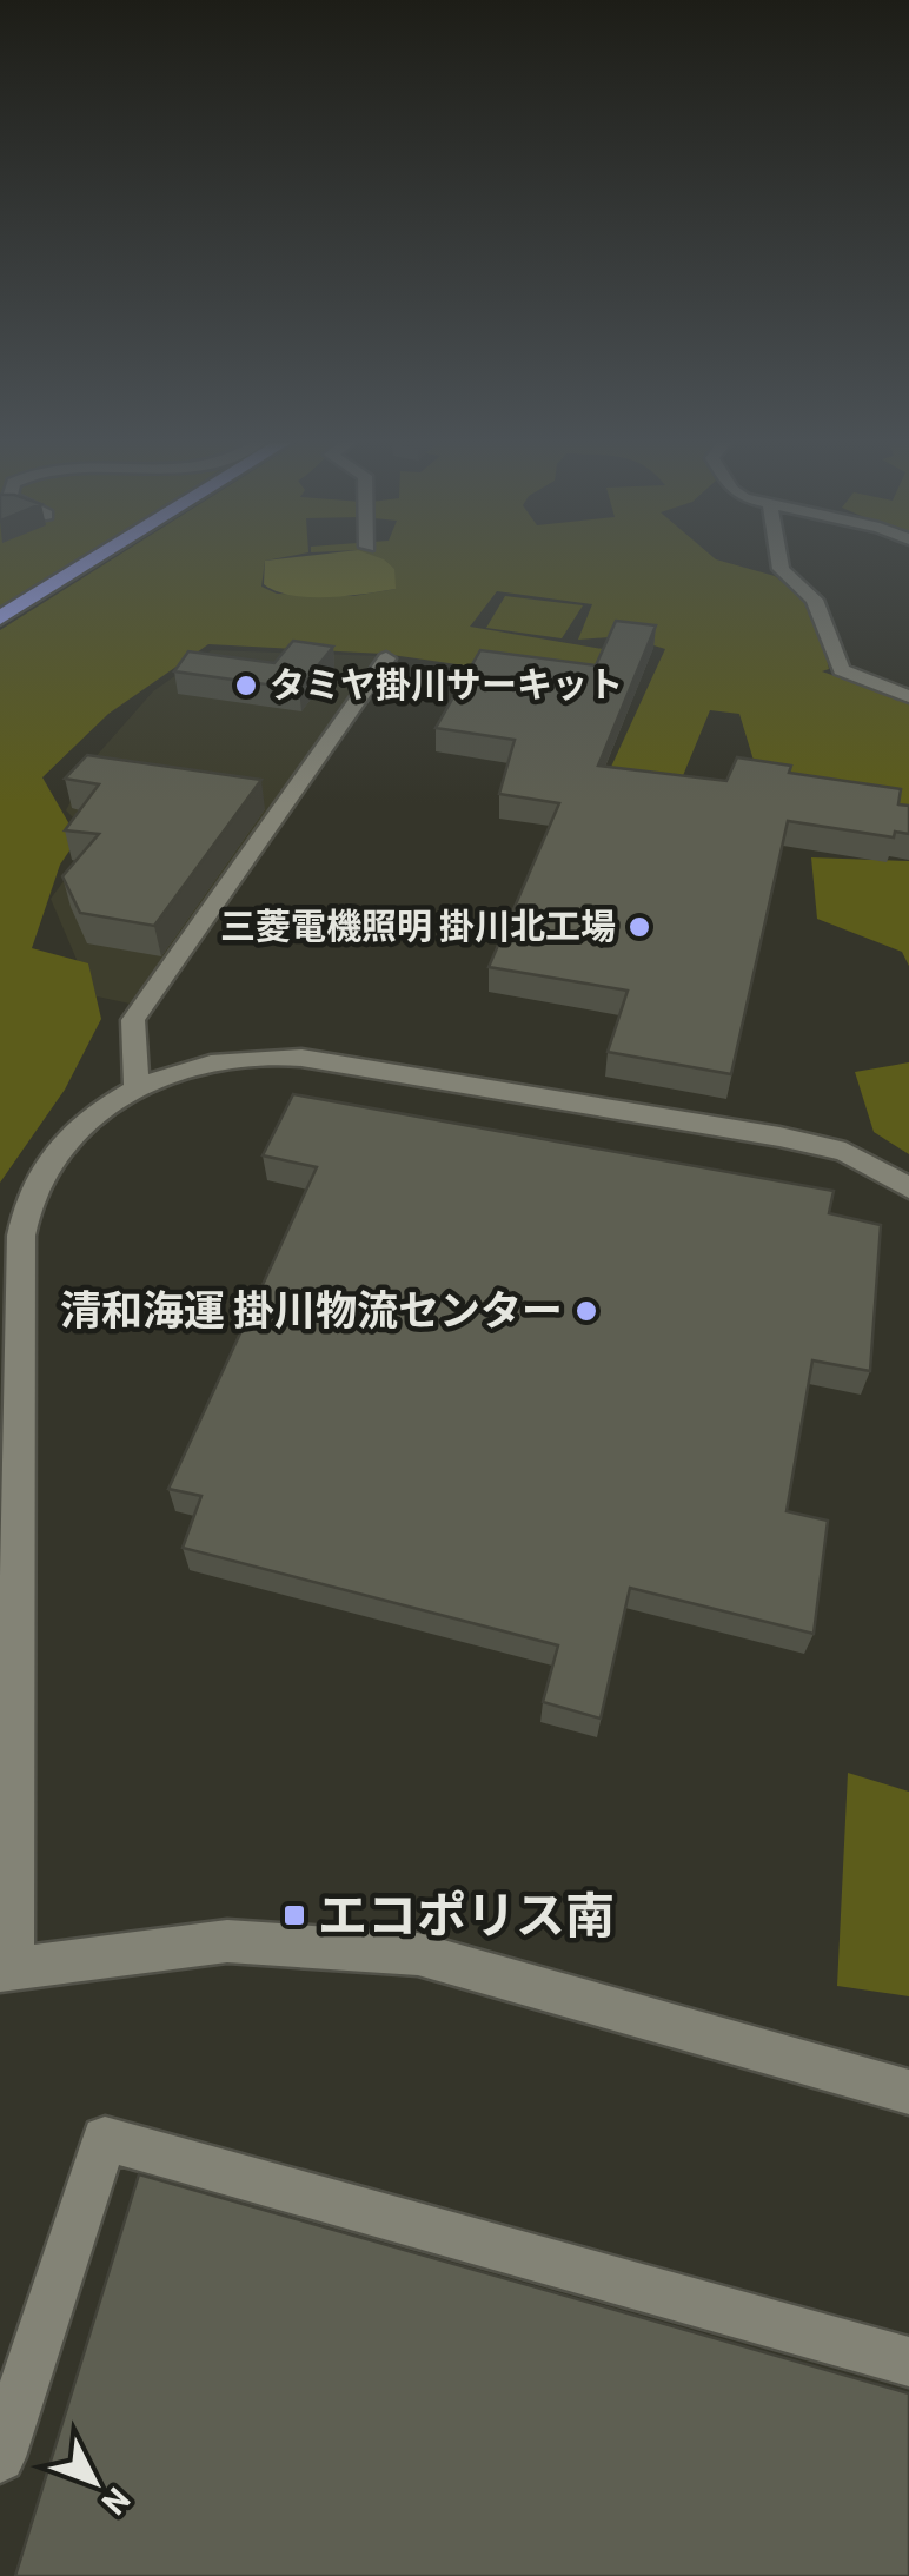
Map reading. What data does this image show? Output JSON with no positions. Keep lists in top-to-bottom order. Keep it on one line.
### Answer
{"places":{"other":["タミヤ掛川サーキット","三菱電機照明 掛川北工場","清和海運 掛川物流センター"],"transit":["エコポリス南"]},"north":"bottom right"}
